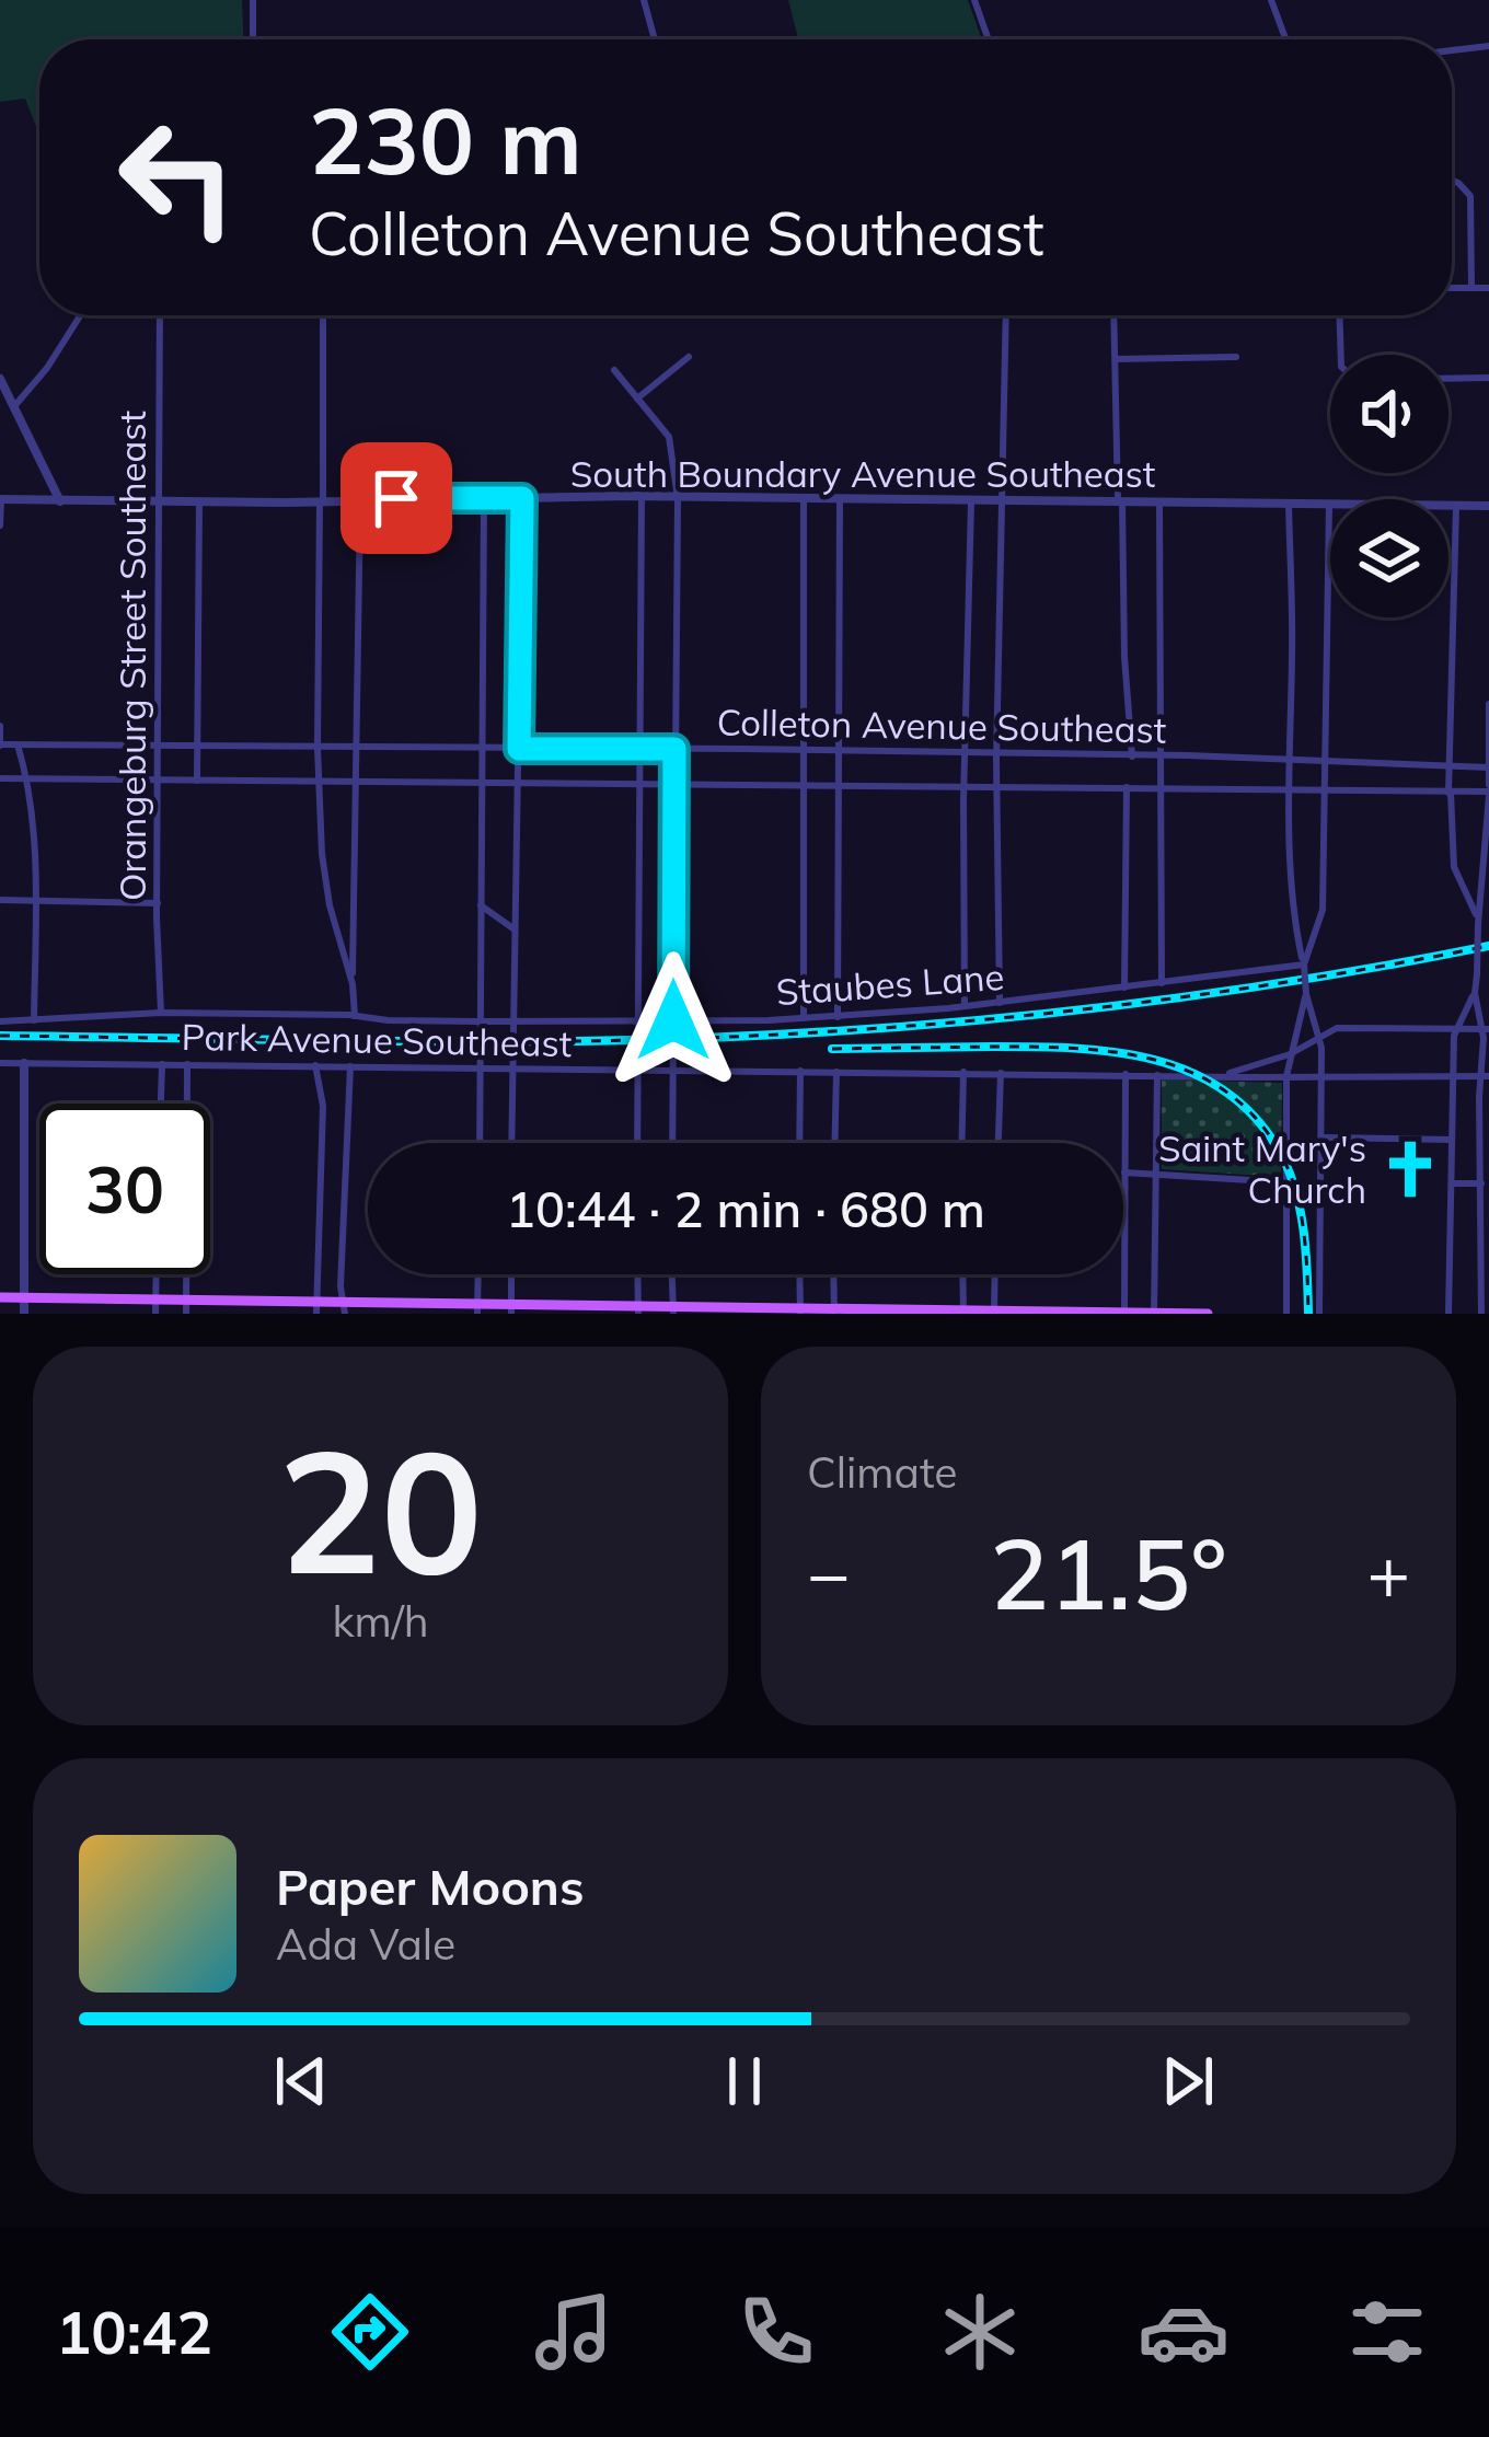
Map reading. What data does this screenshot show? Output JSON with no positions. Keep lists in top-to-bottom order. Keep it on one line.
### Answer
{"streets":{"street":["South Boundary Avenue Southeast","Orangeburg Street Southeast","Colleton Avenue Southeast","Staubes Lane","Park Avenue Southeast"]},"crossings":[["South Boundary Avenue Southeast","Orangeburg Street Southeast"],["Orangeburg Street Southeast","Colleton Avenue Southeast"],["Orangeburg Street Southeast","Park Avenue Southeast"],["Staubes Lane","Park Avenue Southeast"]],"places":{"church":["Saint Mary's Church"]},"page":{"turn":["230 m","Colleton Avenue Southeast"],"limit":"30","trip":"10:44 · 2 min · 680 m","tile":[["20","km/h"],"Climate"],"heat":["−","21.5°","+"],"song":["Paper Moons","Ada Vale"],"tabs":"10:42"}}
